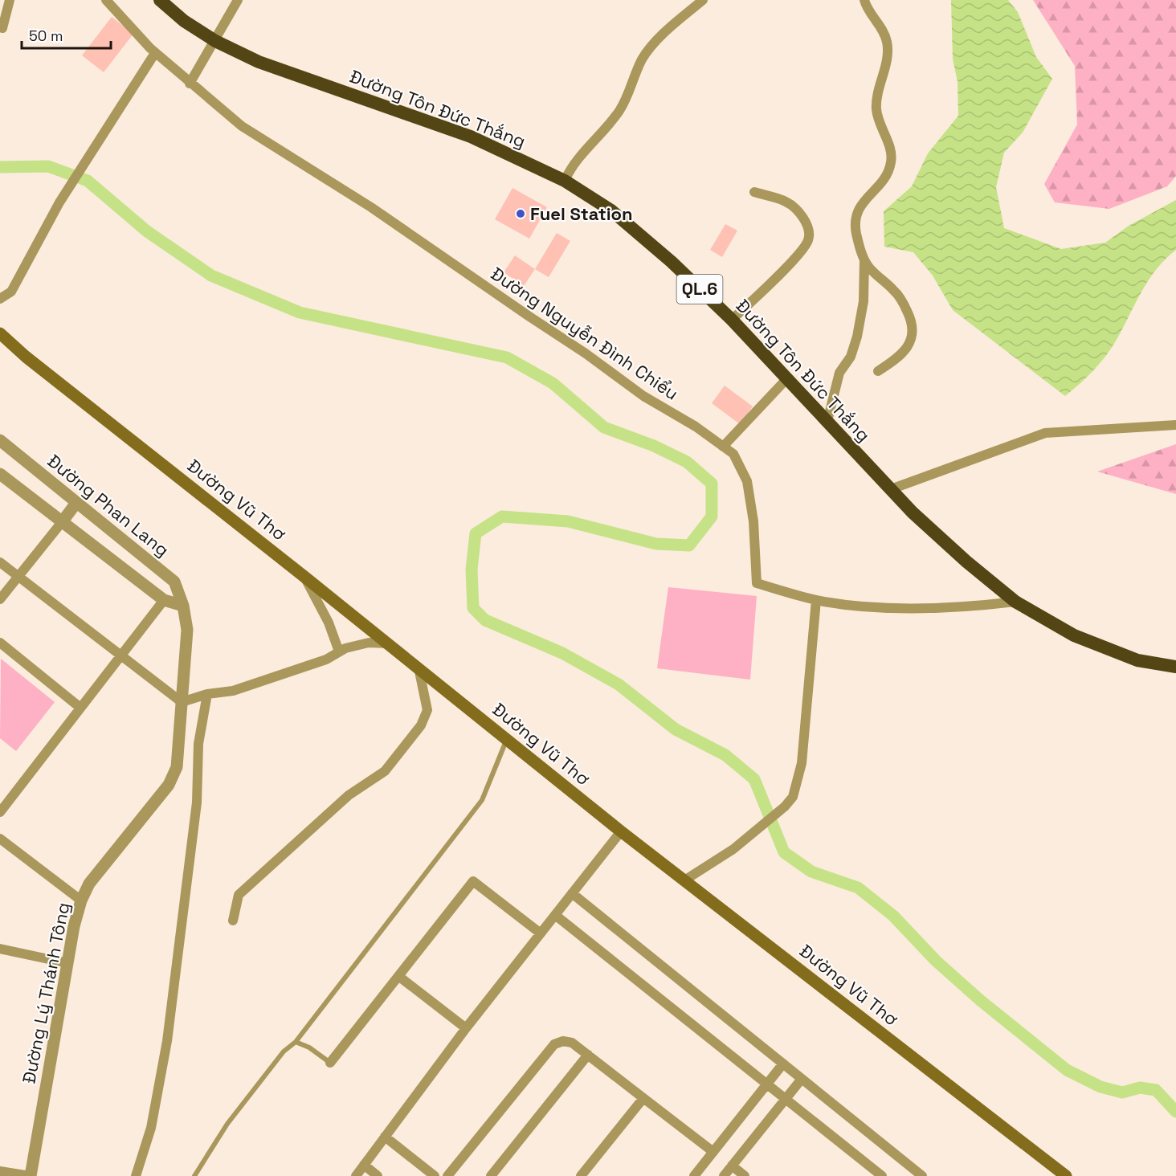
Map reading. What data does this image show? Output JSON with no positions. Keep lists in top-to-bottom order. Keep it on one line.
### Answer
{"streets":{"highway":["Đường Tôn Đức Thắng","QL.6"],"main road":["Đường Vũ Thơ"],"street":["Đường Nguyễn Đình Chiểu","Đường Phan Lang","Đường Lý Thánh Tông"]},"crossings":[["Đường Tôn Đức Thắng","Đường Nguyễn Đình Chiểu"],["Đường Phan Lang","Đường Lý Thánh Tông"]],"places":["Fuel Station"],"scale_bar":"50 m"}
